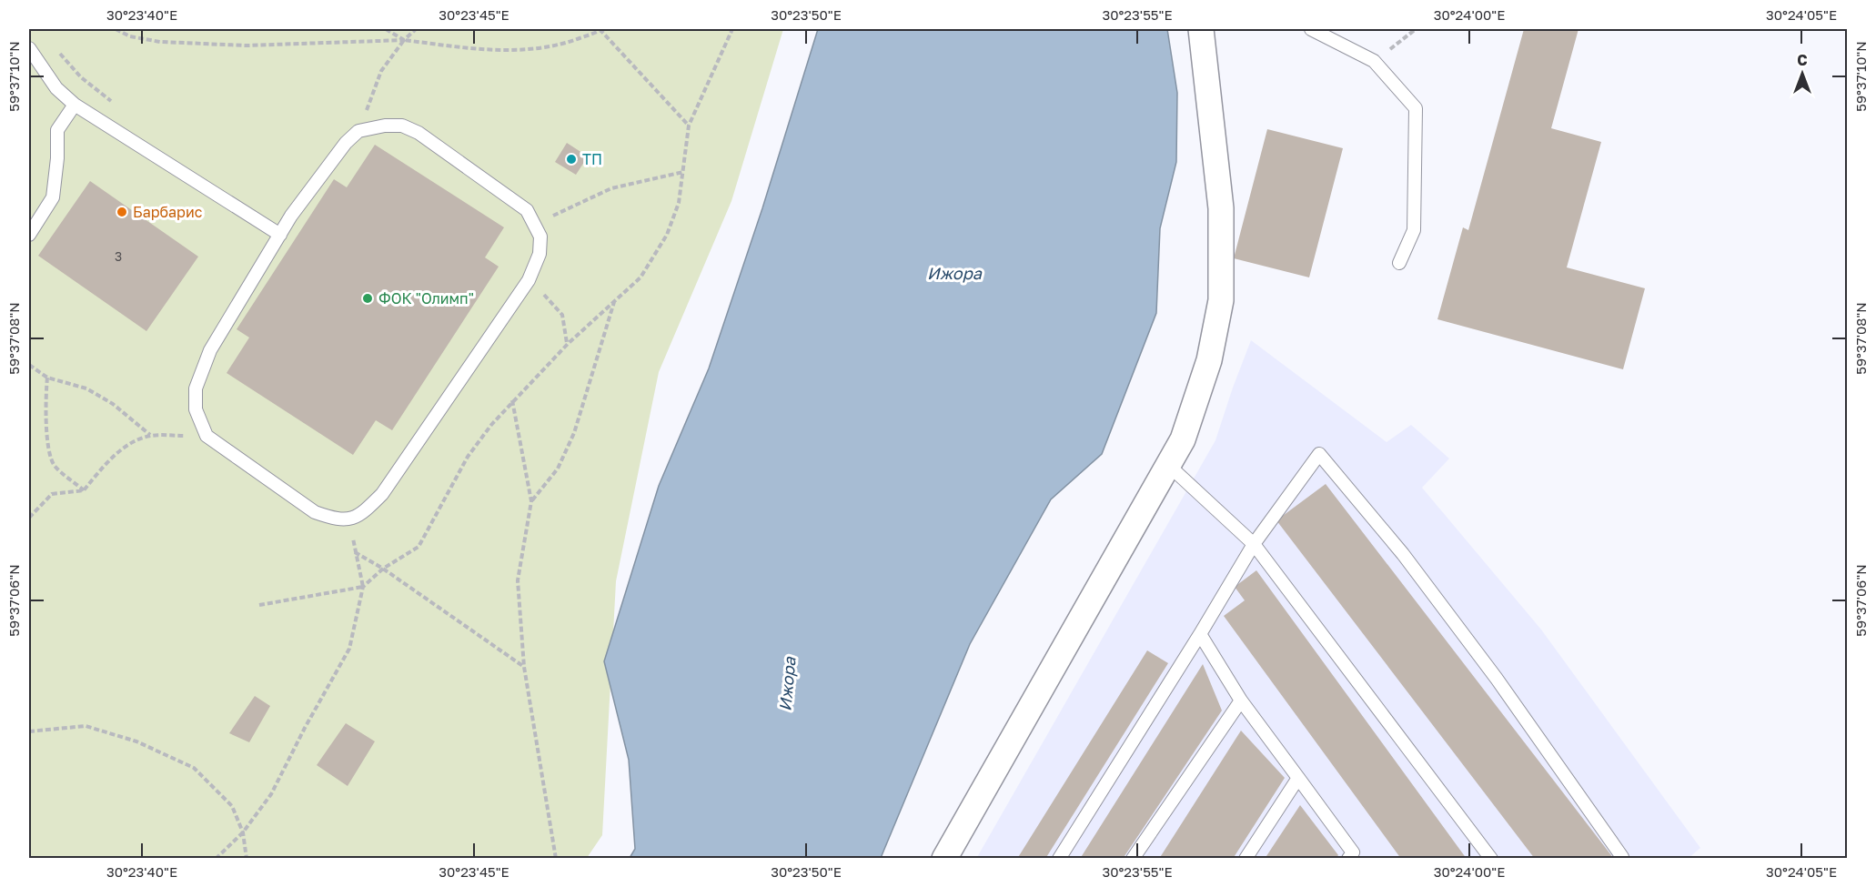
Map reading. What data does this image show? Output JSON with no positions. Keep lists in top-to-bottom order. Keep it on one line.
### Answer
{"water":["Ижора"],"places":["ТП","Барбарис","ФОК \"Олимп\""],"house_numbers":["3"],"north":"top","coordinates":["30°23'40\"E","30°23'45\"E","30°23'50\"E","30°23'55\"E","30°24'00\"E","30°24'05\"E","59°37'10\"N","59°37'08\"N","59°37'06\"N"]}
